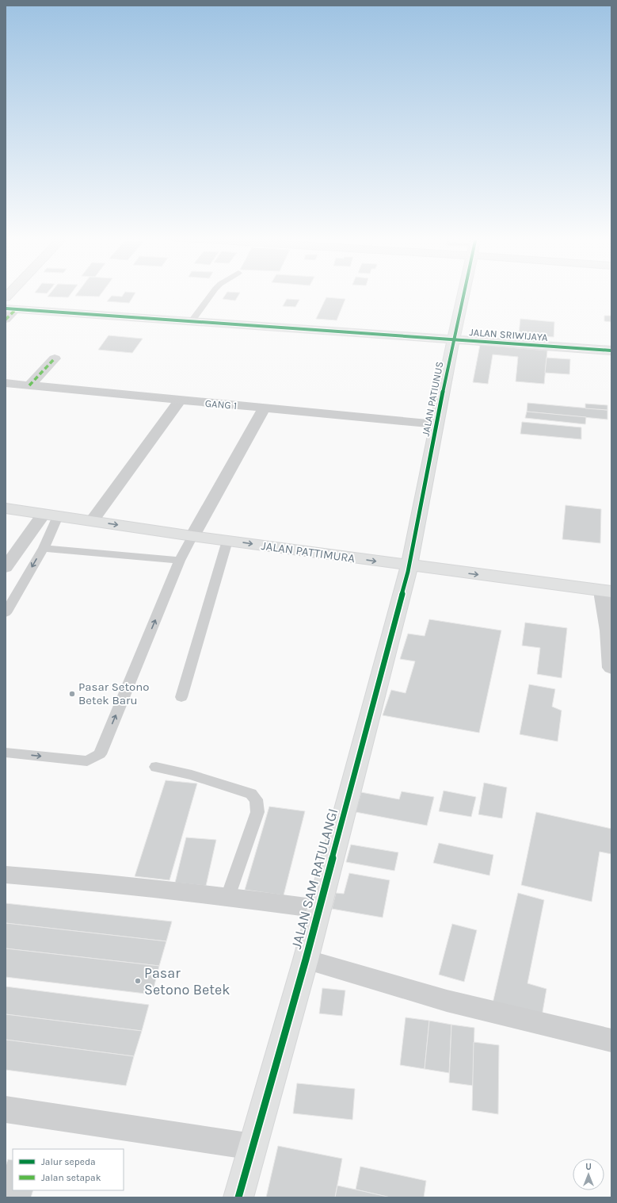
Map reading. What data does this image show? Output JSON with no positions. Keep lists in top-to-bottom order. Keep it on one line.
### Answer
{"streets":{"street":["JALAN SRIWIJAYA","JALAN PATIUNUS","GANG 1","JALAN PATTIMURA","JALAN SAM RATULANGI"]},"crossings":[["JALAN SRIWIJAYA","JALAN PATIUNUS"],["JALAN PATIUNUS","GANG 1"],["JALAN PATIUNUS","JALAN PATTIMURA"],["JALAN PATIUNUS","JALAN SAM RATULANGI"],["JALAN PATTIMURA","JALAN SAM RATULANGI"]],"one_way":["JALAN PATTIMURA"],"places":["Pasar Setono Betek Baru","Pasar Setono Betek"],"legend":["Jalur sepeda","Jalan setapak"],"north":"top"}
